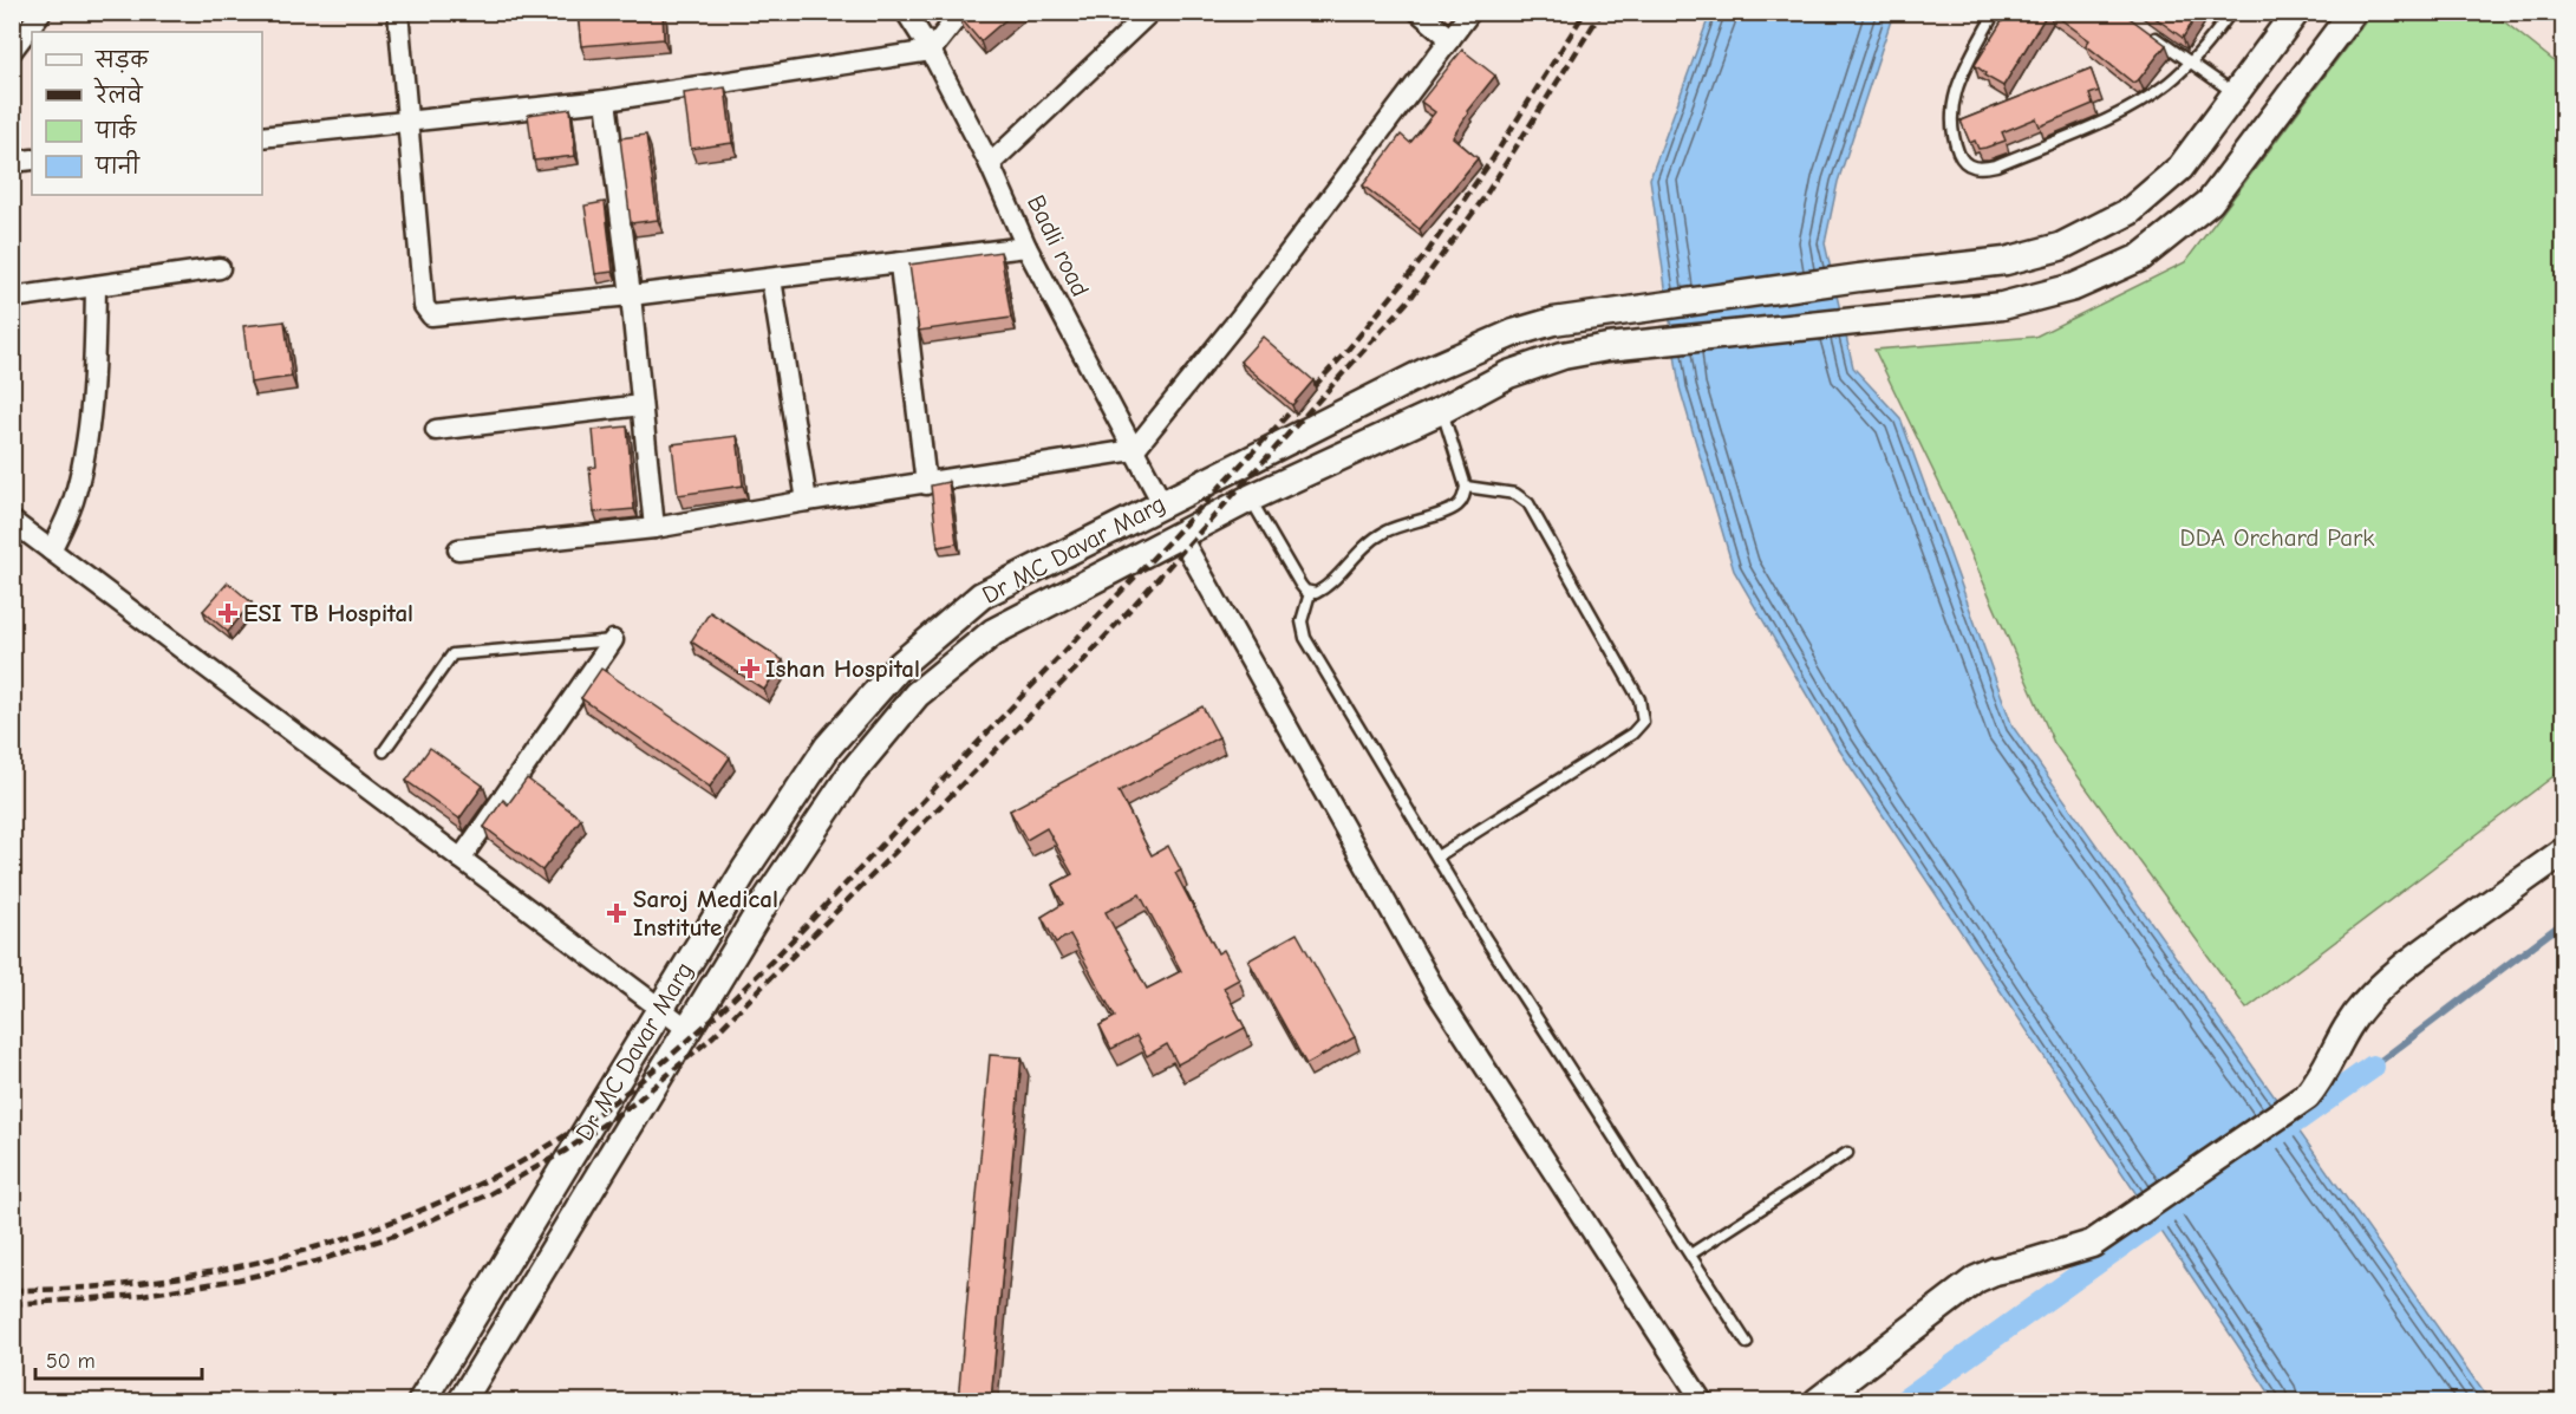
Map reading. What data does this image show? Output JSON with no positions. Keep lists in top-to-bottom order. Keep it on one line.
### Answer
{"streets":{"street":["Badli road","Dr MC Davar Marg"]},"crossings":[["Badli road","Dr MC Davar Marg"]],"parks":["DDA Orchard Park"],"places":{"health":["ESI TB Hospital","Ishan Hospital","Saroj Medical Institute"]},"legend":["सड़क","रेलवे","पार्क","पानी"],"scale_bar":"50 m"}
